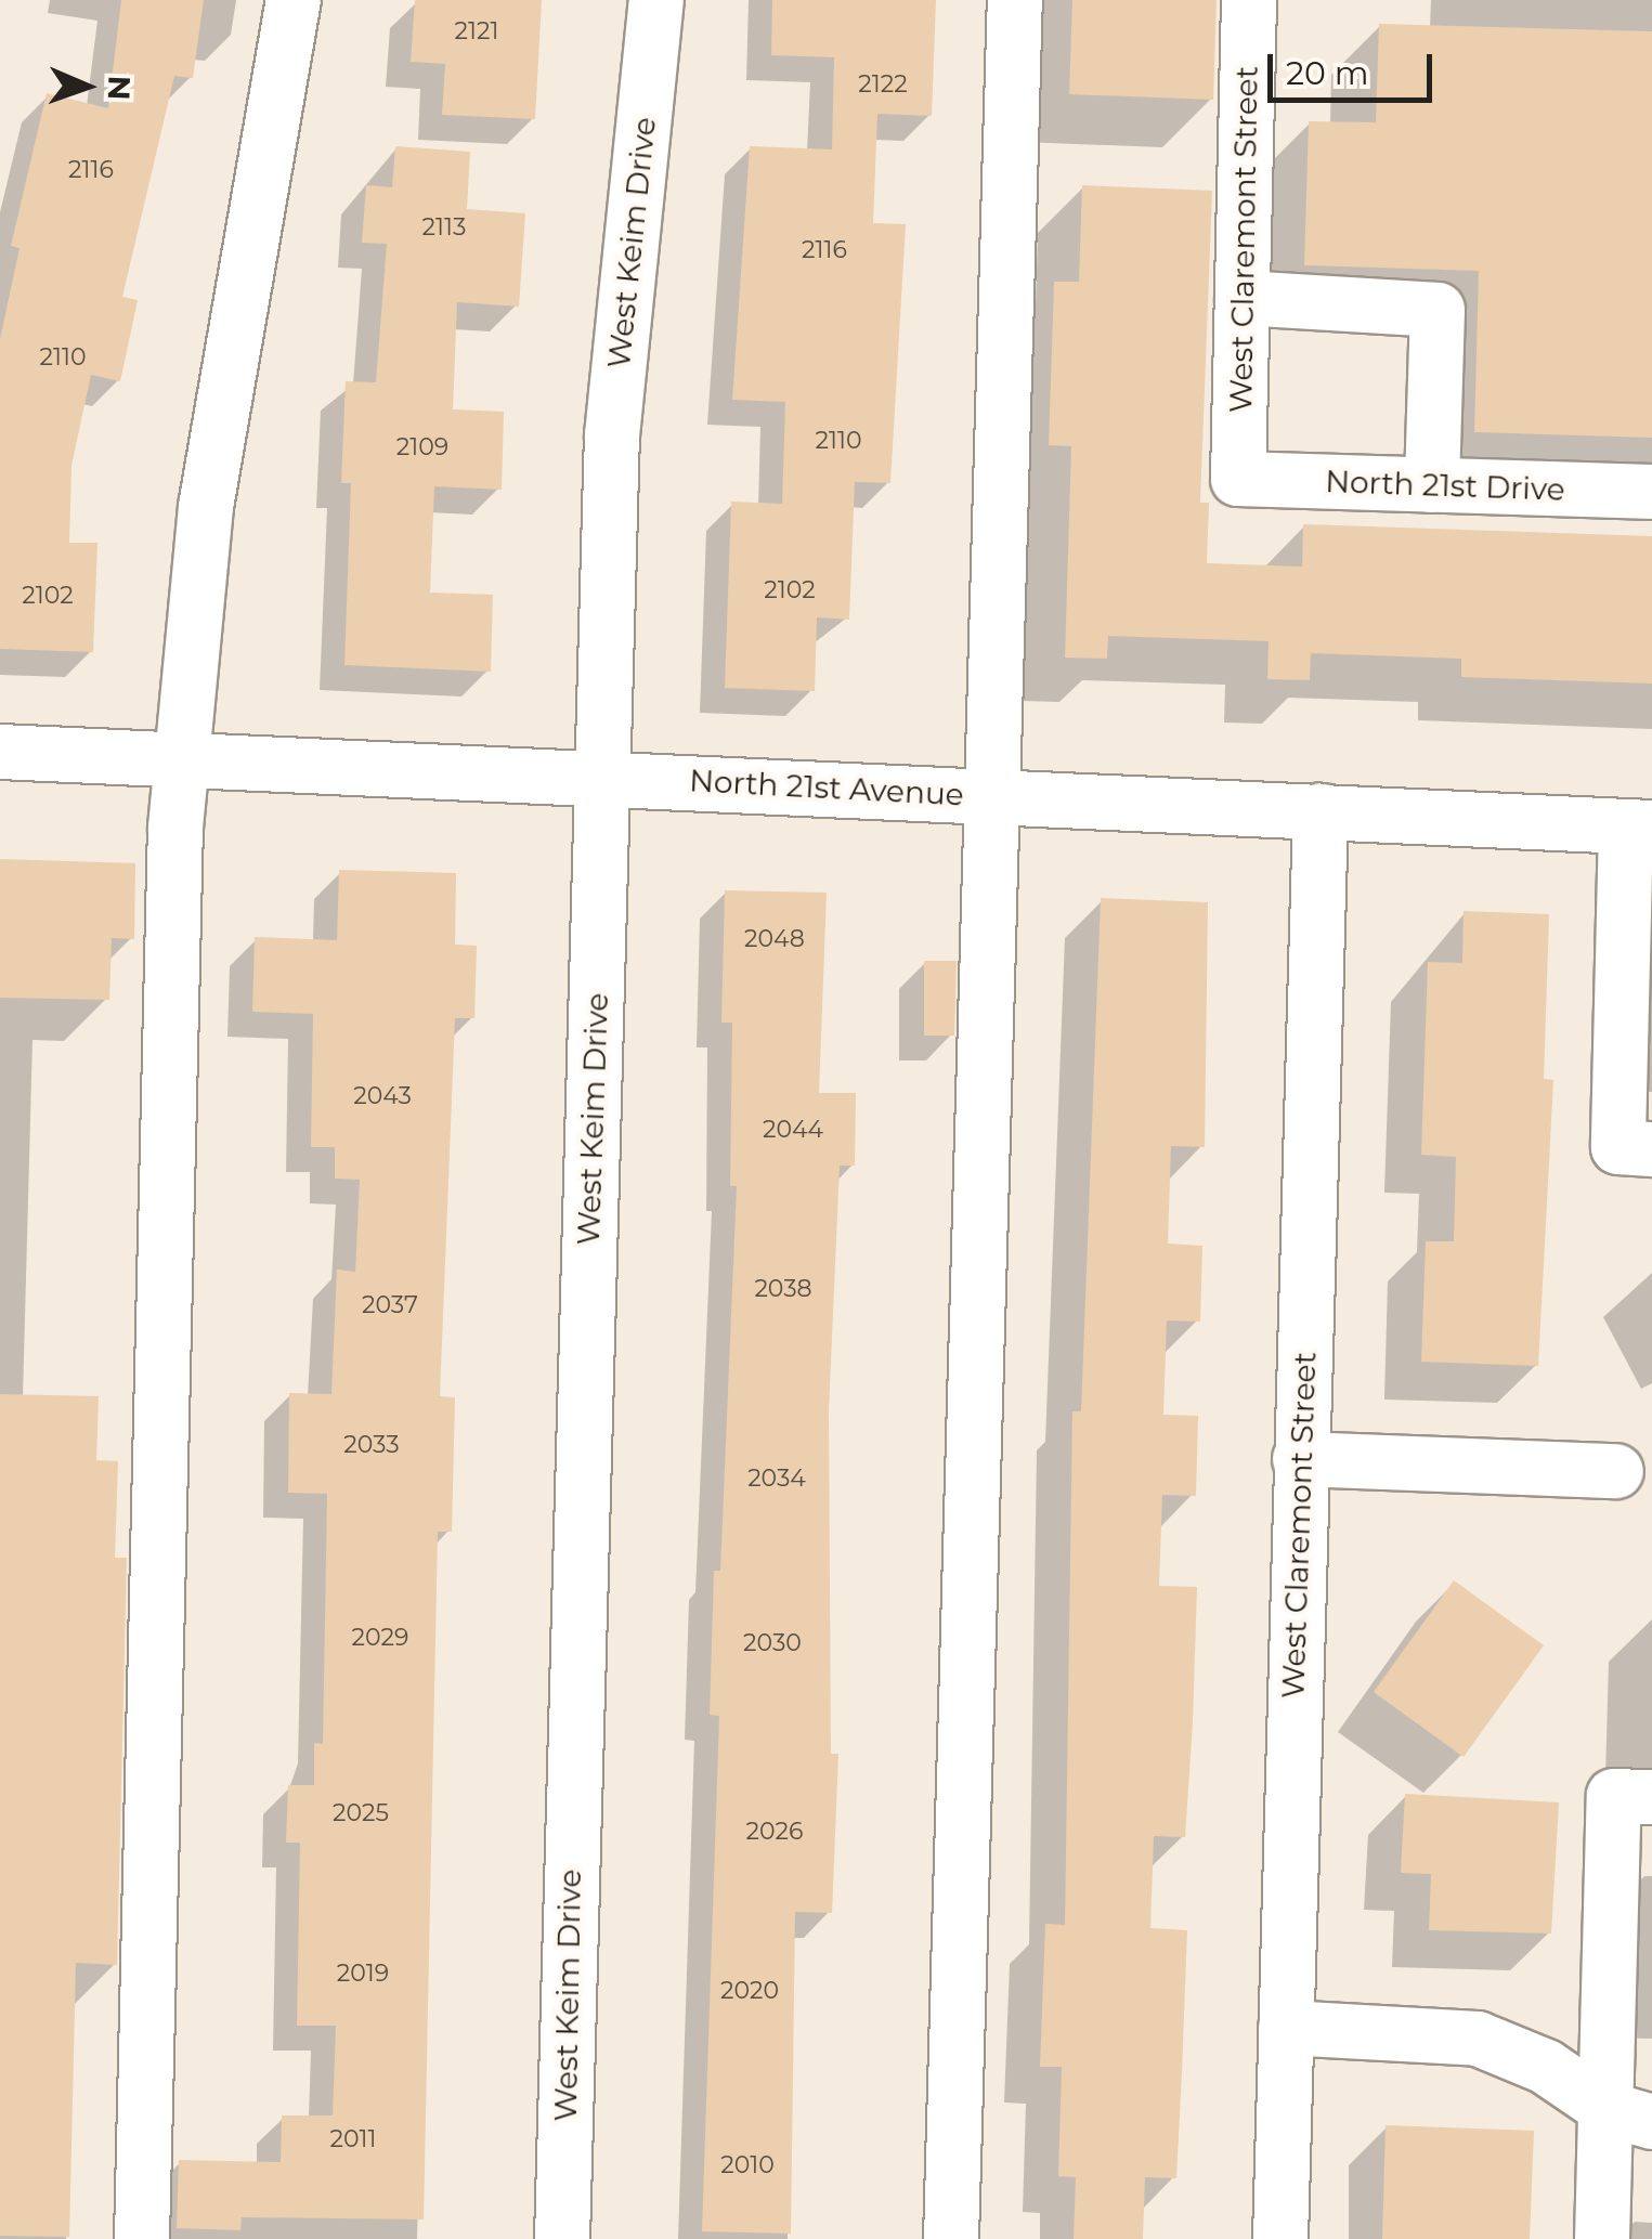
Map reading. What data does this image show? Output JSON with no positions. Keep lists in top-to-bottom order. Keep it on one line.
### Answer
{"streets":{"street":["West Claremont Street","West Keim Drive","North 21st Drive","North 21st Avenue"]},"crossings":[["West Claremont Street","North 21st Drive"],["West Claremont Street","North 21st Avenue"],["West Keim Drive","North 21st Avenue"]],"house_numbers":["2121","2122","2116","2113","2116","2110","2110","2109","2102","2102","2048","2043","2044","2038","2037","2033","2034","2029","2030","2025","2026","2019","2020","2011","2010"],"scale_bar":"20 m","north":"right"}
